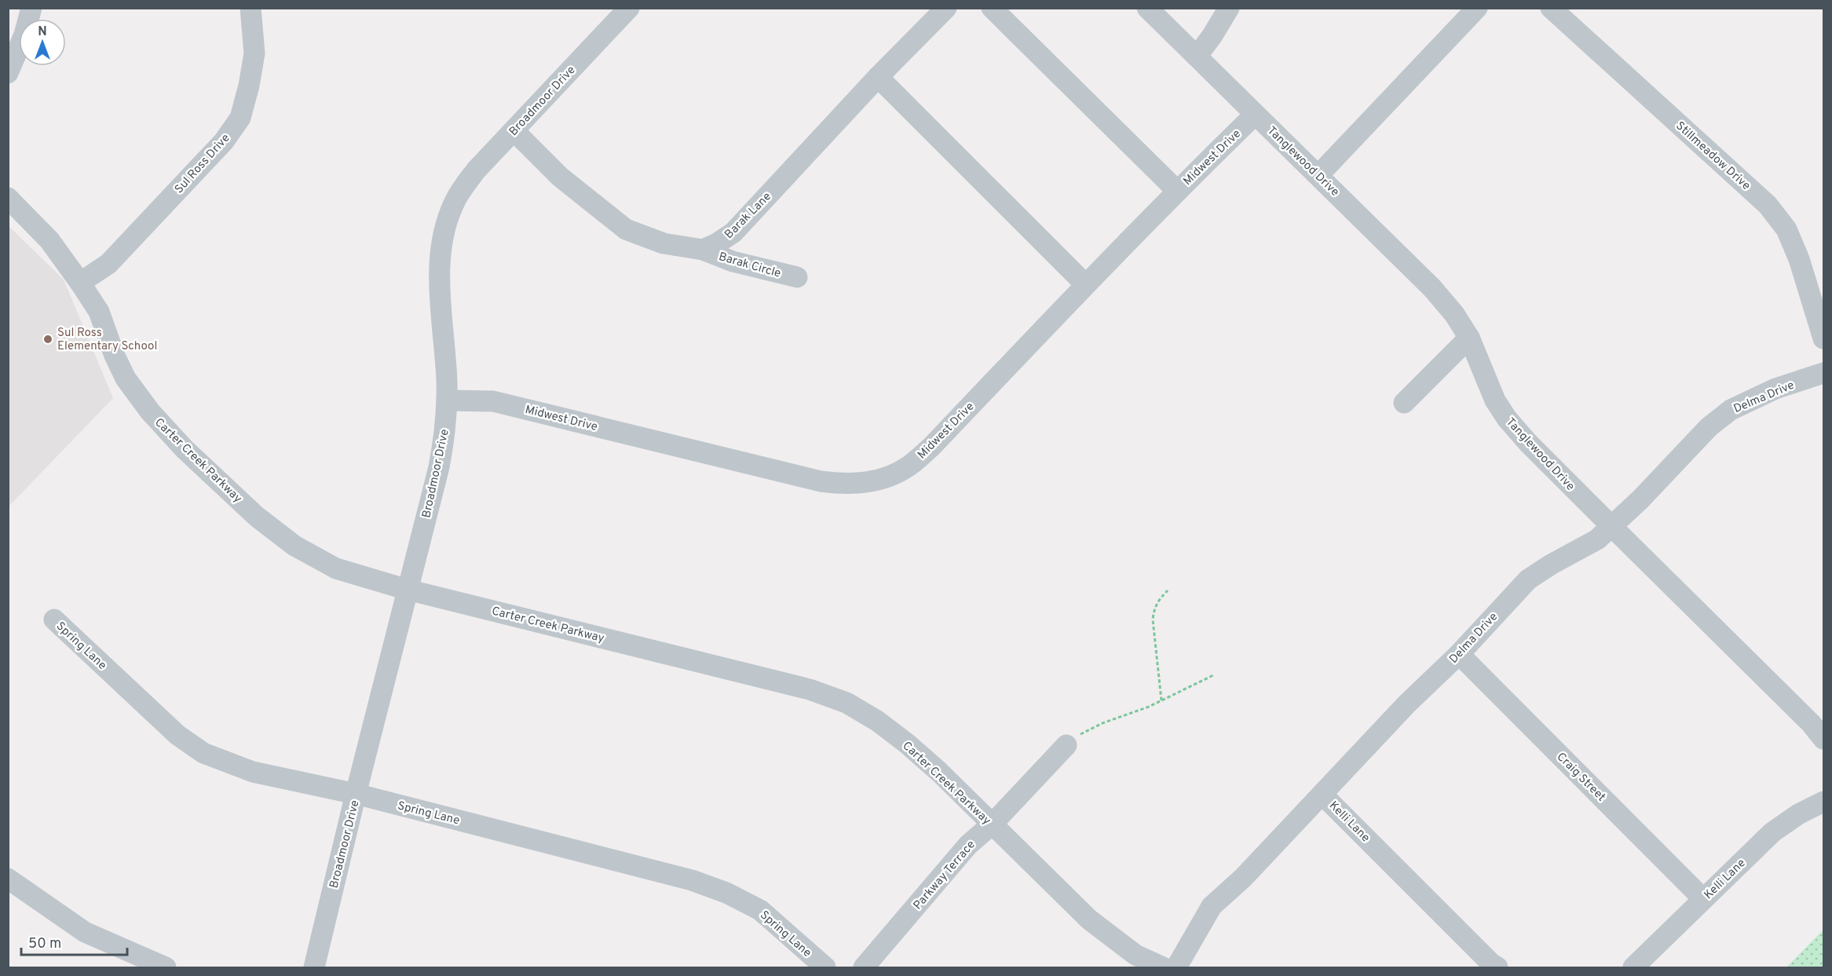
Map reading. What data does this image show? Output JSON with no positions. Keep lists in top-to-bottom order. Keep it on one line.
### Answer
{"streets":{"street":["Broadmoor Drive","Stillmeadow Drive","Midwest Drive","Tanglewood Drive","Sul Ross Drive","Barak Lane","Barak Circle","Delma Drive","Carter Creek Parkway","Spring Lane","Craig Street","Kelli Lane","Parkway Terrace"]},"crossings":[["Broadmoor Drive","Midwest Drive"],["Broadmoor Drive","Carter Creek Parkway"],["Broadmoor Drive","Spring Lane"],["Midwest Drive","Tanglewood Drive"],["Tanglewood Drive","Delma Drive"],["Sul Ross Drive","Carter Creek Parkway"],["Barak Lane","Barak Circle"],["Delma Drive","Craig Street"],["Delma Drive","Kelli Lane"],["Carter Creek Parkway","Parkway Terrace"],["Craig Street","Kelli Lane"]],"places":["Sul Ross Elementary School"],"scale_bar":"50 m","north":"top"}
